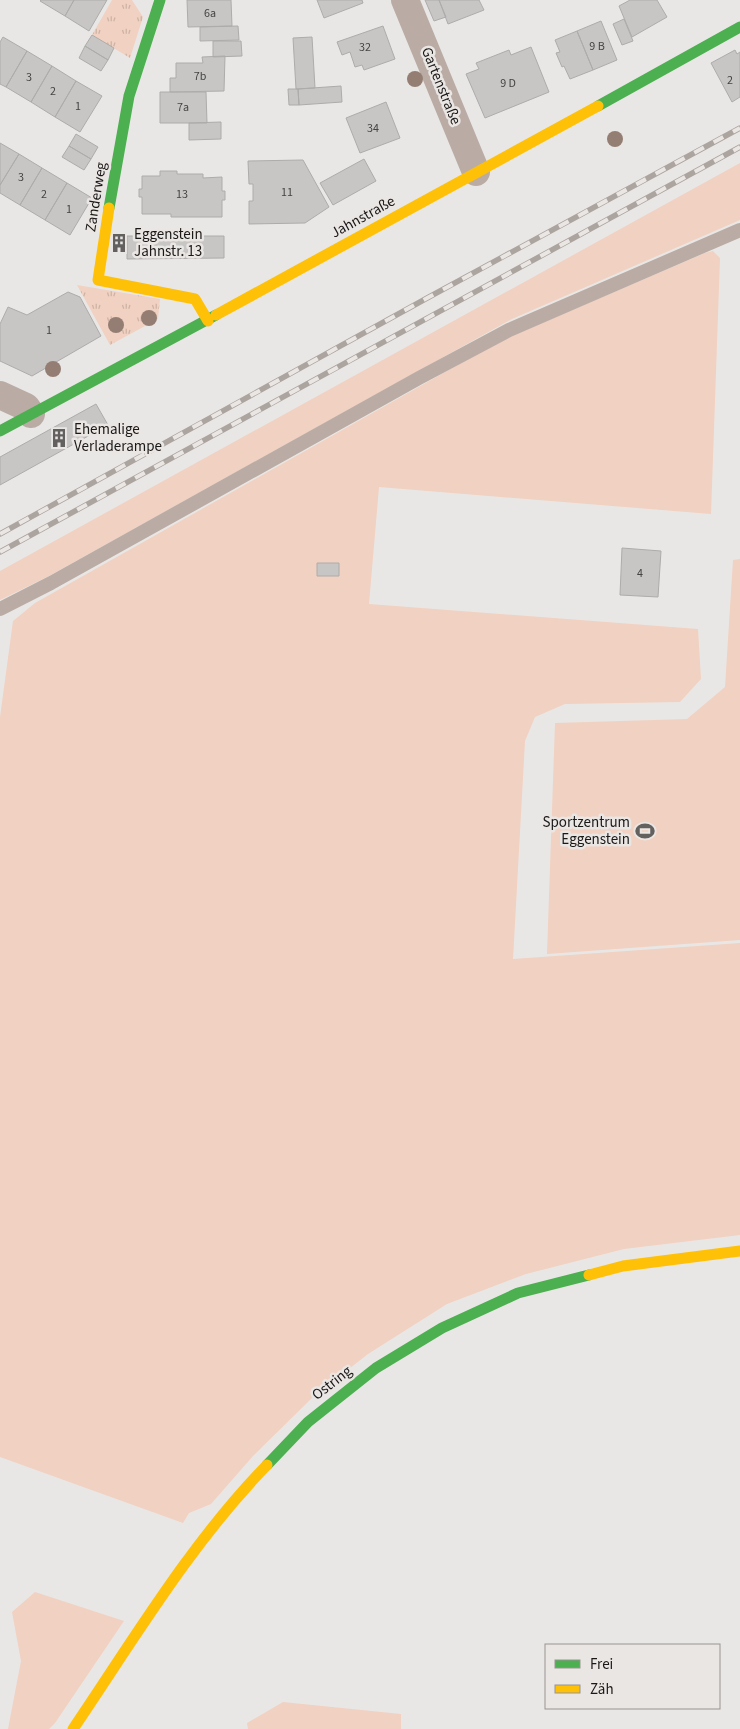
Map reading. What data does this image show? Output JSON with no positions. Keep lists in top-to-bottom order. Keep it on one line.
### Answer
{"streets":{"street":["Gartenstraße","Zanderweg","Jahnstraße","Ostring"]},"crossings":[["Gartenstraße","Jahnstraße"],["Zanderweg","Jahnstraße"]],"places":{"building":["Eggenstein Jahnstr. 13","Ehemalige Verladerampe"],"sports":["Sportzentrum Eggenstein"]},"house_numbers":["6a","9 B","32","7b","3","2","9 D","2","1","7a","34","3","11","2","13","1","1","4"],"legend":["Frei","Zäh"]}
